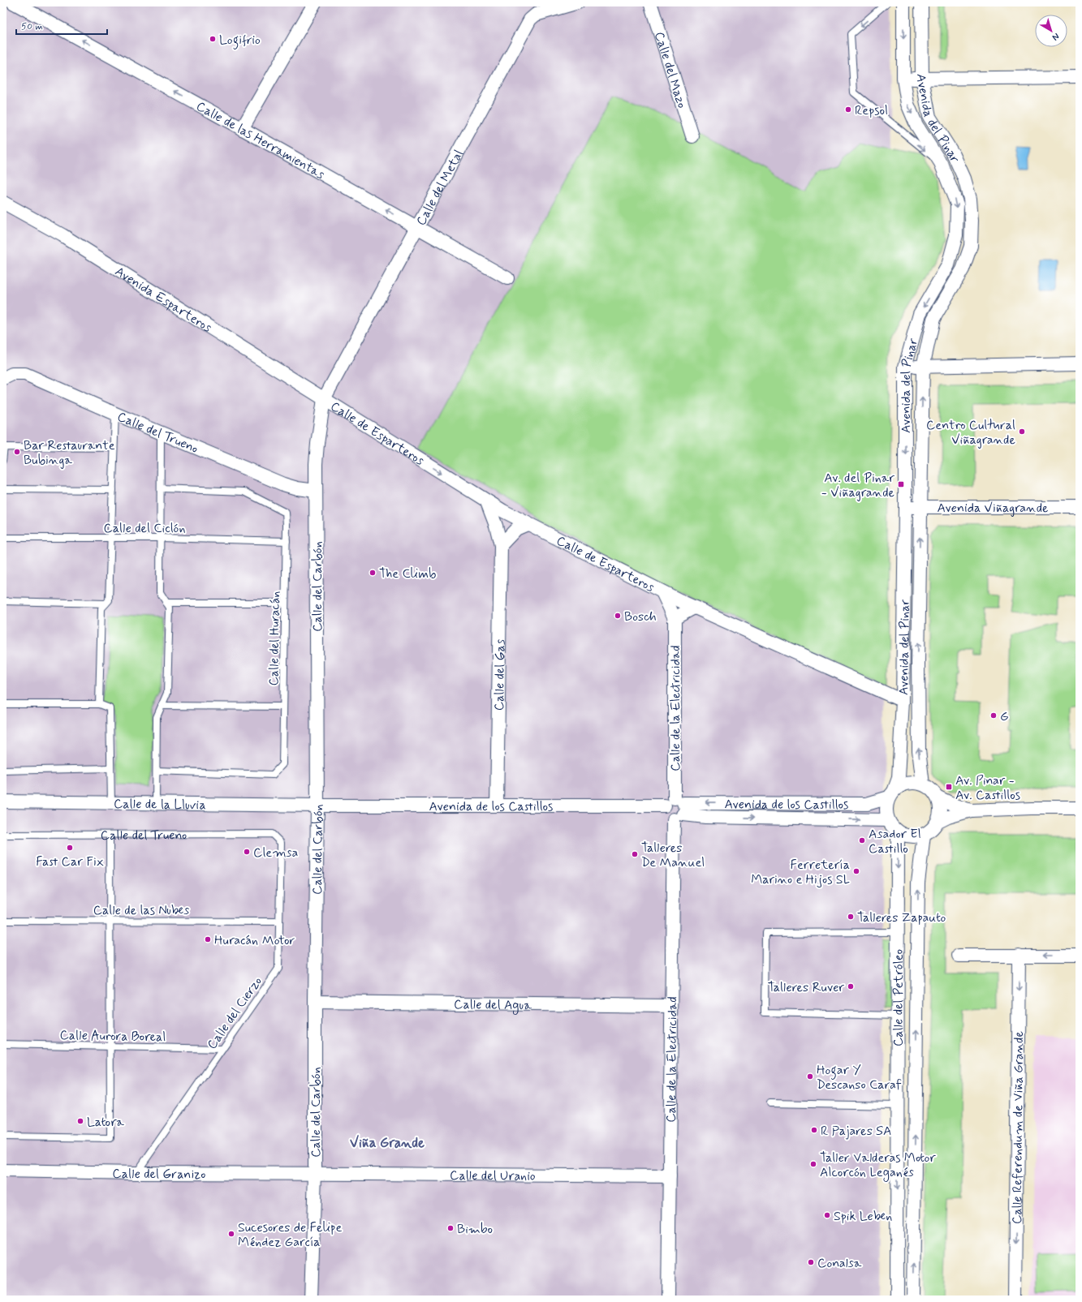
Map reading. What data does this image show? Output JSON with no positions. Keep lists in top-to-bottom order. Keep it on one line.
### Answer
{"streets":{"street":["Calle del Mazo","Avenida del Pinar","Calle de las Herramientas","Calle del Metal","Avenida Esparteros","Calle del Trueno","Calle de Esparteros","Avenida Viñagrande","Calle del Carbón","Calle del Gas","Calle de la Electricidad","Avenida de los Castillos","Calle de la Lluvia","Calle del Petróleo","Calle del Agua","Calle Referendum de Viña Grande","Calle del Granizo","Calle del Uranio"],"lane":["Calle del Ciclón","Calle del Huracán","Calle de las Nubes","Calle del Cierzo","Calle Aurora Boreal"]},"crossings":[["Avenida del Pinar","Calle de Esparteros"],["Avenida del Pinar","Avenida Viñagrande"],["Avenida del Pinar","Avenida de los Castillos"],["Avenida del Pinar","Calle del Petróleo"],["Calle de las Herramientas","Calle del Metal"],["Calle del Metal","Avenida Esparteros"],["Calle del Metal","Calle de Esparteros"],["Calle del Metal","Calle del Carbón"],["Avenida Esparteros","Calle de Esparteros"],["Avenida Esparteros","Calle del Carbón"],["Calle del Trueno","Calle del Carbón"],["Calle del Trueno","Calle del Cierzo"],["Calle de Esparteros","Calle del Carbón"],["Calle de Esparteros","Calle del Gas"],["Calle de Esparteros","Calle de la Electricidad"],["Calle del Ciclón","Calle del Huracán"],["Calle del Carbón","Avenida de los Castillos"],["Calle del Carbón","Calle de la Lluvia"],["Calle del Carbón","Calle del Agua"],["Calle del Carbón","Calle del Granizo"],["Calle del Carbón","Calle del Uranio"],["Calle del Gas","Avenida de los Castillos"],["Calle de la Electricidad","Avenida de los Castillos"],["Calle de la Electricidad","Calle del Agua"],["Calle de la Electricidad","Calle del Uranio"],["Avenida de los Castillos","Calle de la Lluvia"],["Avenida de los Castillos","Calle del Petróleo"],["Calle de las Nubes","Calle del Cierzo"],["Calle del Cierzo","Calle Aurora Boreal"],["Calle del Cierzo","Calle del Granizo"],["Calle del Granizo","Calle del Uranio"]],"one_way":["Calle de las Herramientas","Calle Referendum de Viña Grande"],"districts":["Viña Grande"],"places":{"other":["Logifrio","Repsol","Centro Cultural Viñagrande","Bar Restaurante Bubinga","The Climb","Bosch","G","Asador El Castillo","Fast Car Fix","Clemsa","Talleres De Manuel","Ferretería Marino e Hijos SL","Talleres Zapauto","Huracán Motor","Talleres Ruver","Hogar Y Descanso Caraf","Latora","R Pajares SA","Taller Valderas Motor Alcorcón Leganés","Spik Leben","Bimbo","Sucesores de Felipe Méndez García","Conalsa"],"transit":["Av. del Pinar - Viñagrande","Av. Pinar - Av. Castillos"]},"scale_bar":"50 m","north":"bottom right"}
